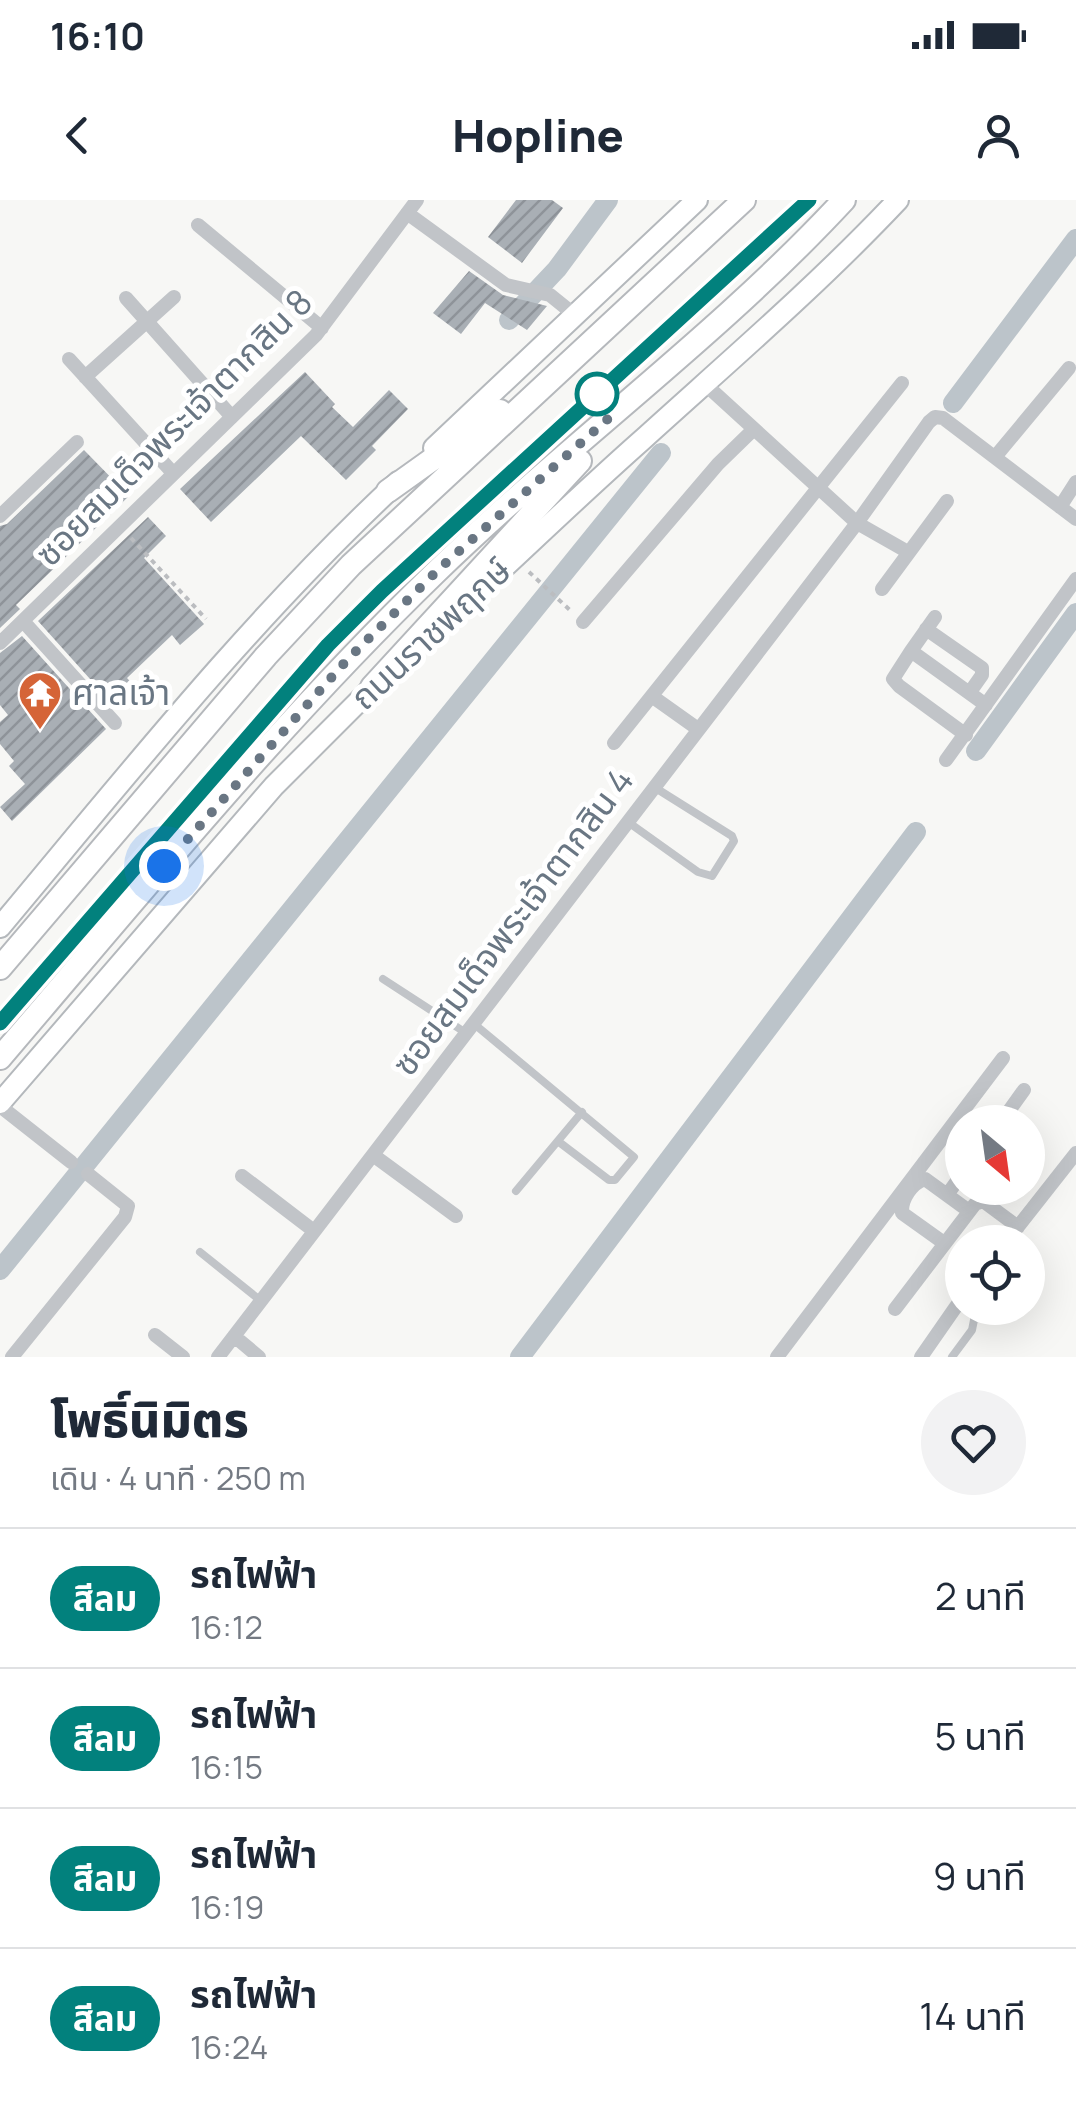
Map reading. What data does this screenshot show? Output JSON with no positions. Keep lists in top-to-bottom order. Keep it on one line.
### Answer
{"streets":{"main road":["ถนนราชพฤกษ์"],"street":["ซอยสมเด็จพระเจ้าตากสิน 8","ซอยสมเด็จพระเจ้าตากสิน 4"]},"places":{"temple":["ศาลเจ้า"]},"lines":["metro line สีลม"],"north":"bottom right","page":{"status":"16:10","header":"Hopline","heading":["โพธิ์นิมิตร","เดิน · 4 นาที · 250 m"],"list":[{"mark":"สีลม","name":"รถไฟฟ้า","note":"16:12","value":"2 นาที"},{"mark":"สีลม","name":"รถไฟฟ้า","note":"16:15","value":"5 นาที"},{"mark":"สีลม","name":"รถไฟฟ้า","note":"16:19","value":"9 นาที"},{"mark":"สีลม","name":"รถไฟฟ้า","note":"16:24","value":"14 นาที"}]}}
